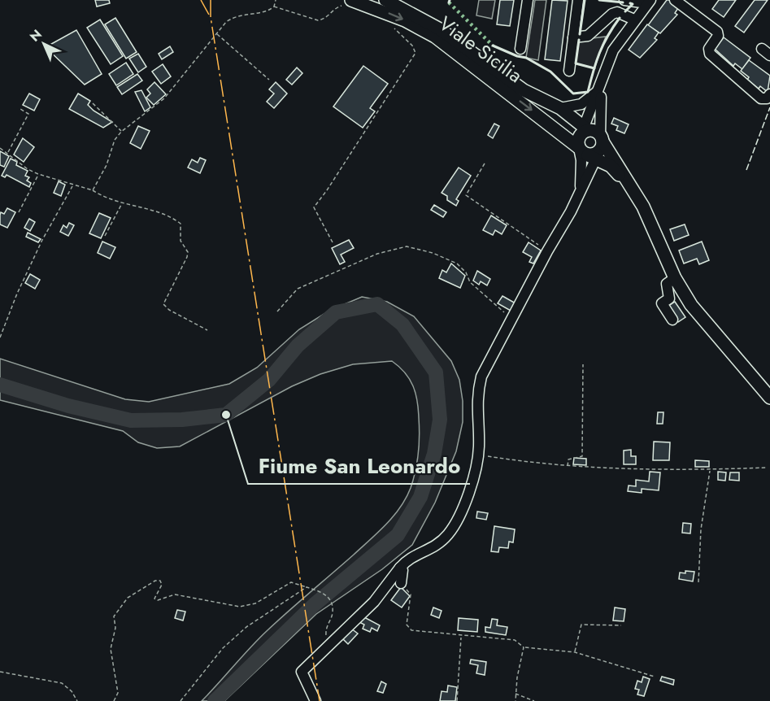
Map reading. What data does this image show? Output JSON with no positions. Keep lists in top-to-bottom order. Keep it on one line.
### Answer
{"streets":{"main road":["Viale Sicilia"]},"places":["Fiume San Leonardo"],"north":"top left"}
